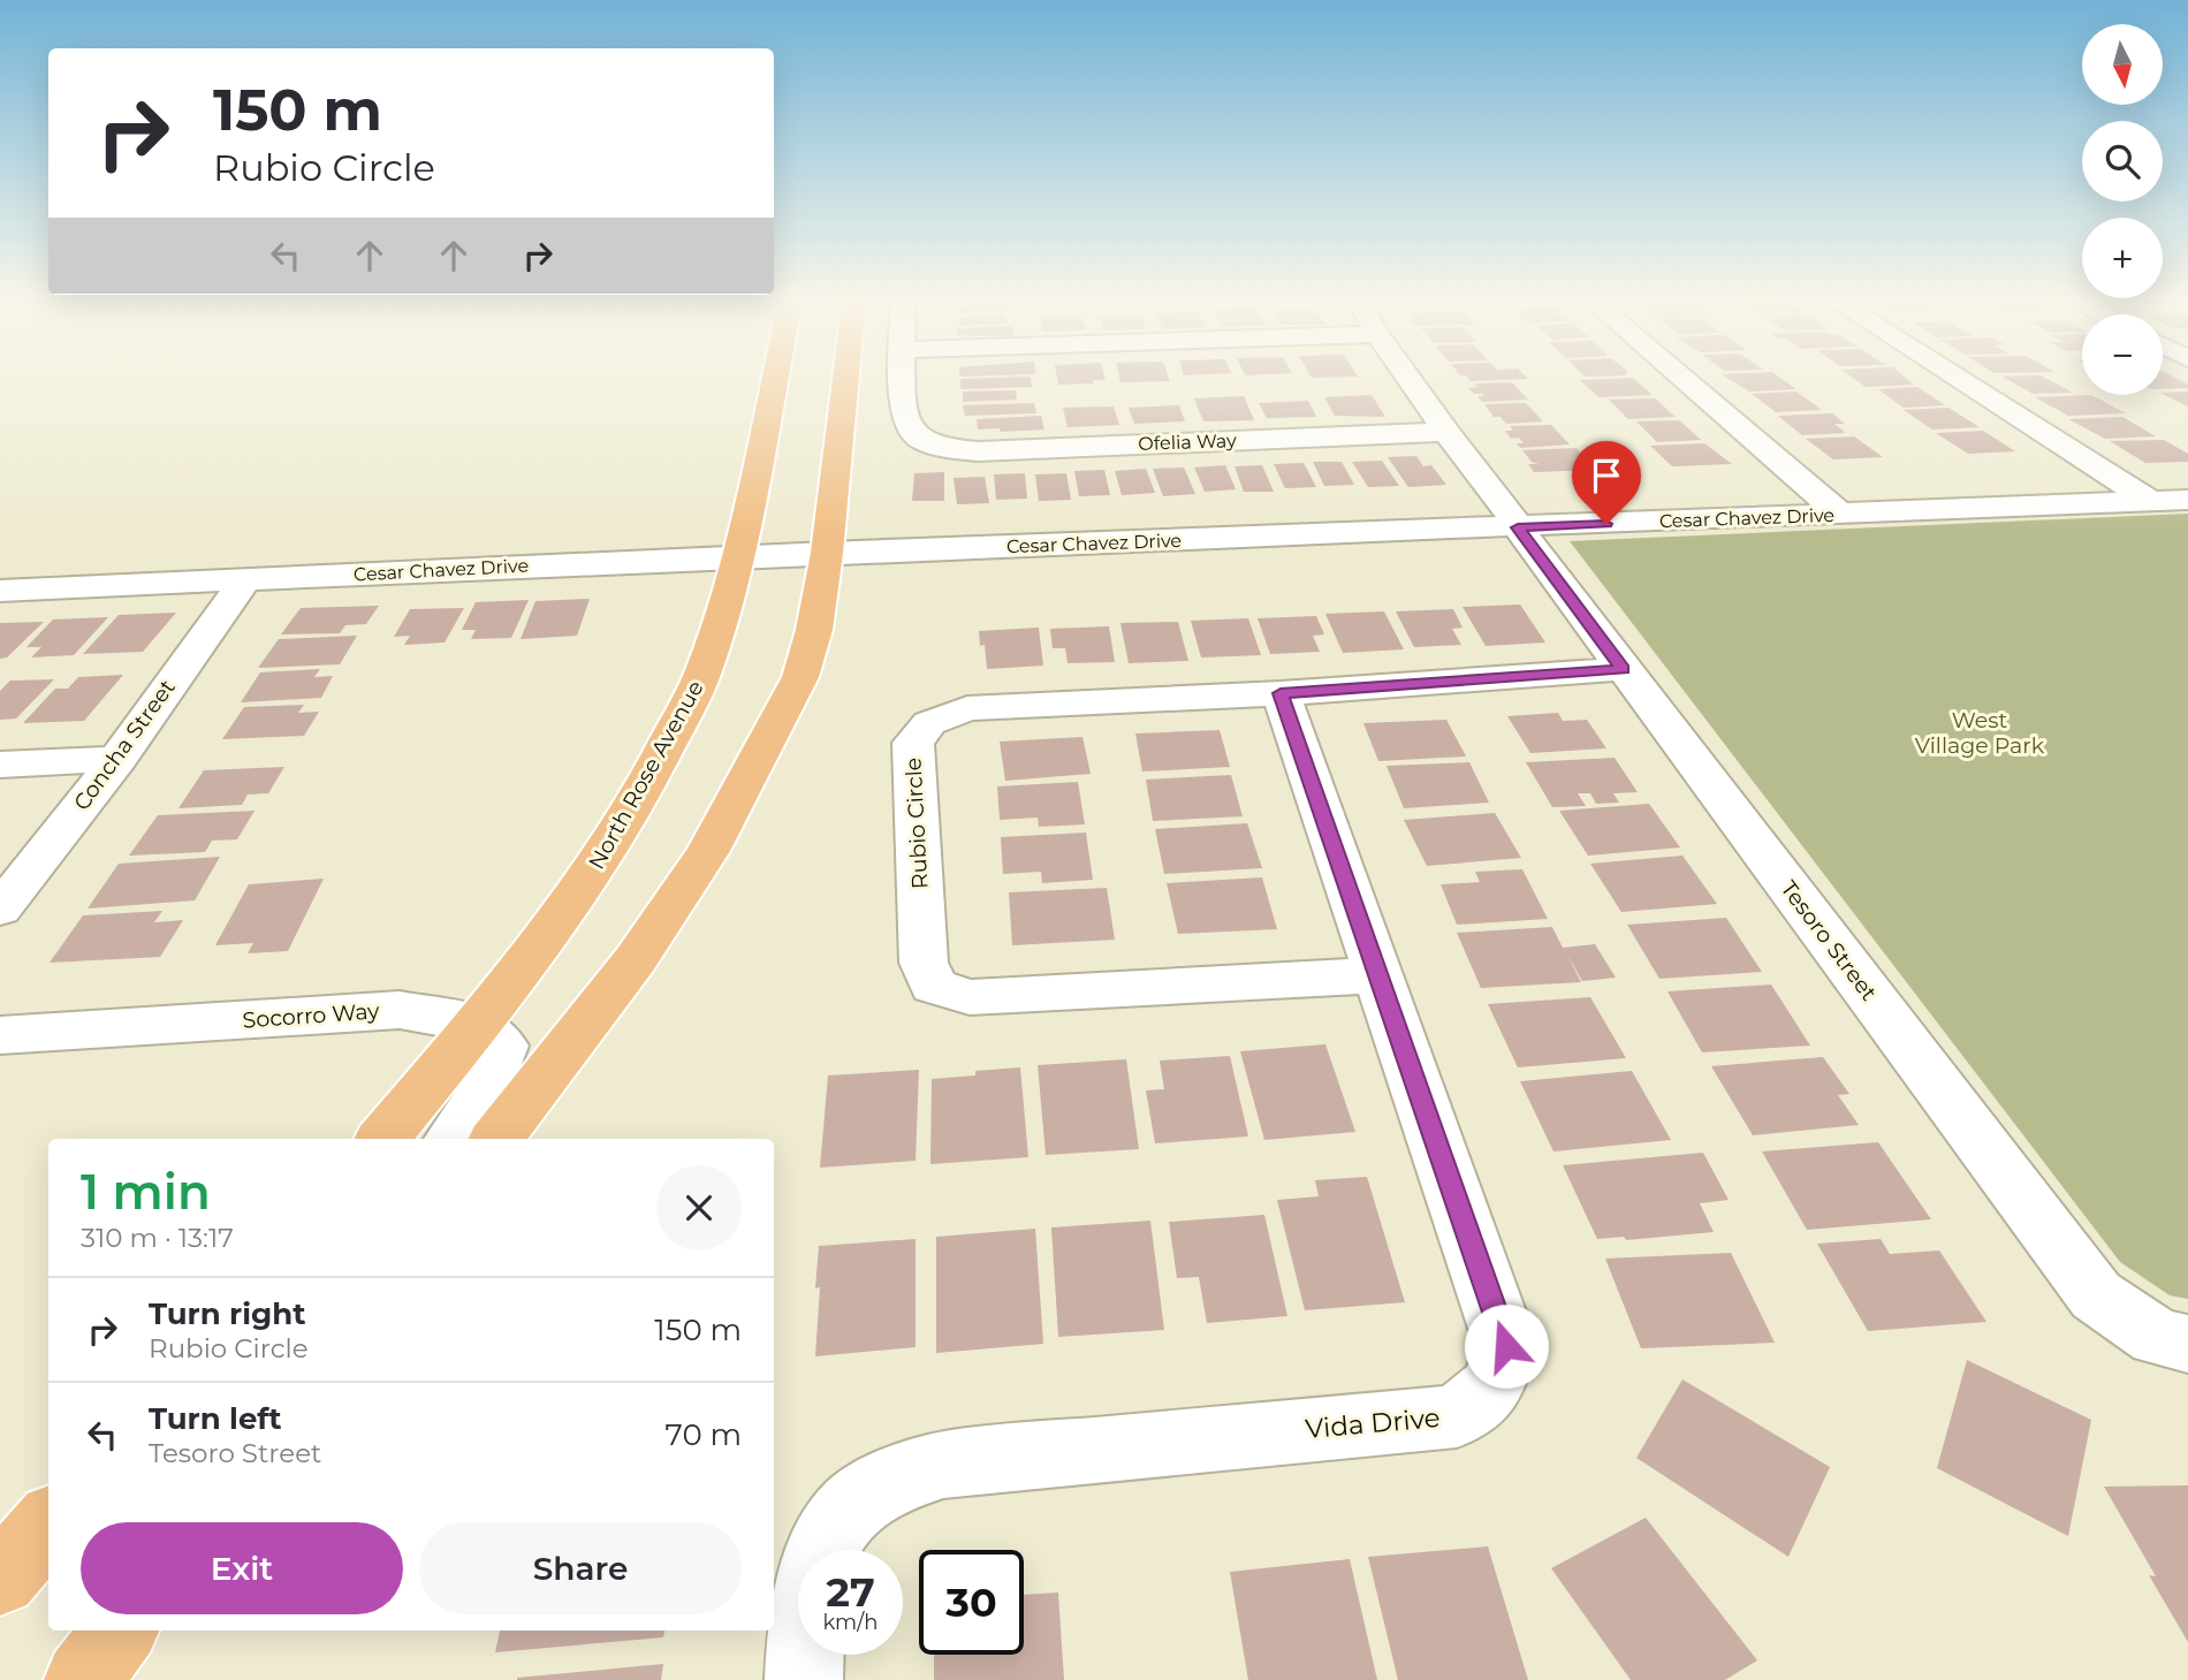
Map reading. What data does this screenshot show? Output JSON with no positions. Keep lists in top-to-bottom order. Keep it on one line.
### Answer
{"streets":{"main road":["North Rose Avenue"],"street":["Ofelia Way","Cesar Chavez Drive","Concha Street","Rubio Circle","Tesoro Street","Socorro Way","Vida Drive"]},"crossings":[["Ofelia Way","Tesoro Street"],["Cesar Chavez Drive","Concha Street"],["Cesar Chavez Drive","North Rose Avenue"],["Cesar Chavez Drive","Tesoro Street"],["North Rose Avenue","Socorro Way"],["Rubio Circle","Tesoro Street"],["Rubio Circle","Vida Drive"]],"parks":["West Village Park"],"north":"bottom","page":{"map_buttons":["+","−"],"turn":["150 m","Rubio Circle"],"heading":["1 min","310 m · 13:17"],"list":[{"name":"Turn right","note":"Rubio Circle","value":"150 m"},{"name":"Turn left","note":"Tesoro Street","value":"70 m"}],"buttons":["Exit","Share"],"speed":"27 km/h","limit":"30"}}
